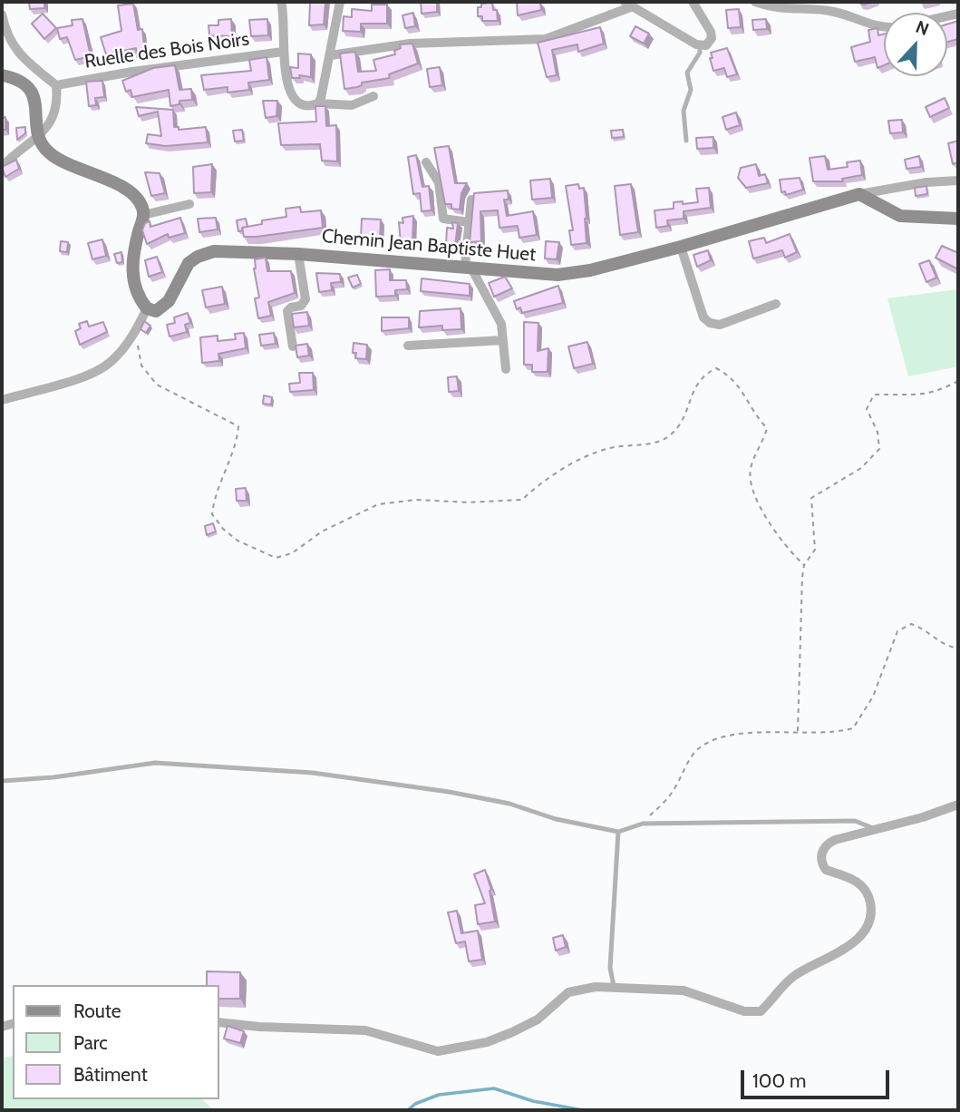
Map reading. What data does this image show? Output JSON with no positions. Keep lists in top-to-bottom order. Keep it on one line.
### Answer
{"streets":{"street":["Ruelle des Bois Noirs","Chemin Jean Baptiste Huet"]},"legend":["Route","Parc","Bâtiment"],"scale_bar":"100 m","north":"top"}
